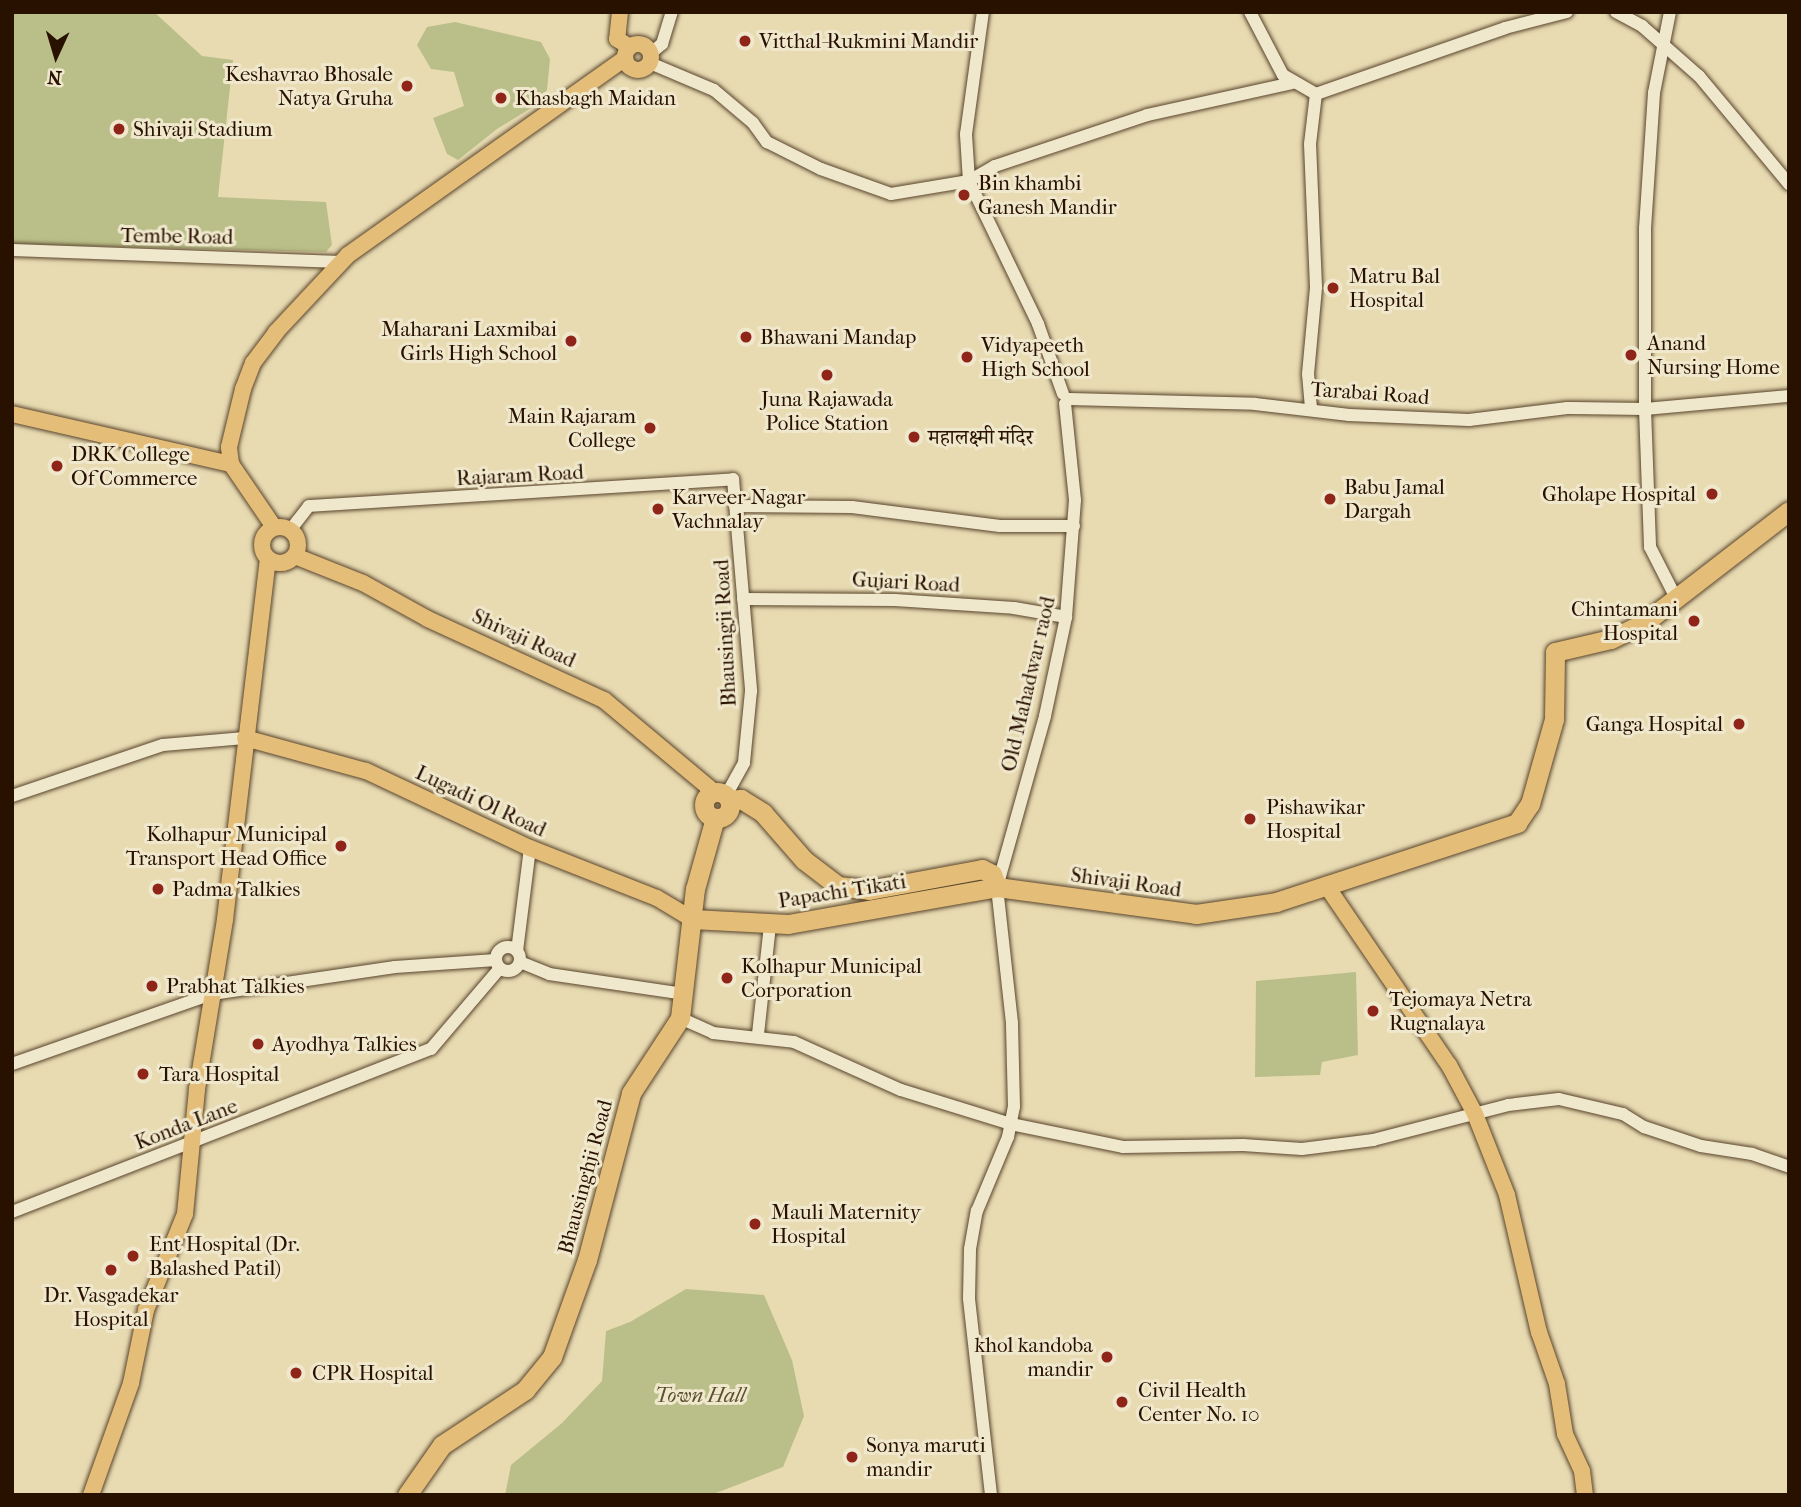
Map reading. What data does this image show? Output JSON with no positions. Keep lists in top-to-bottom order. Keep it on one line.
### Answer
{"streets":{"highway":["Shivaji Road","Papachi Tikati","Bhausinghji Road"],"main road":["Lugadi Ol Road"],"street":["Tembe Road","Tarabai Road","Rajaram Road","Gujari Road","Bhausingji Road","Old Mahadwar raod","Konda Lane"]},"crossings":[["Tarabai Road","Old Mahadwar raod"],["Rajaram Road","Bhausingji Road"],["Rajaram Road","Shivaji Road"],["Gujari Road","Bhausingji Road"],["Gujari Road","Old Mahadwar raod"],["Bhausingji Road","Shivaji Road"],["Bhausingji Road","Bhausinghji Road"],["Shivaji Road","Old Mahadwar raod"],["Shivaji Road","Papachi Tikati"],["Shivaji Road","Bhausinghji Road"],["Old Mahadwar raod","Papachi Tikati"],["Lugadi Ol Road","Papachi Tikati"],["Lugadi Ol Road","Bhausinghji Road"],["Papachi Tikati","Bhausinghji Road"]],"parks":["Town Hall"],"places":["Vitthal-Rukmini Mandir","Keshavrao Bhosale Natya Gruha","Khasbagh Maidan","Shivaji Stadium","Bin khambi Ganesh Mandir","Matru Bal Hospital","Bhawani Mandap","Maharani Laxmibai Girls High School","Anand Nursing Home","Vidyapeeth High School","Juna Rajawada Police Station","Main Rajaram College","महालक्ष्मी मंदिर","DRK College Of Commerce","Gholape Hospital","Babu Jamal Dargah","Karveer Nagar Vachnalay","Chintamani Hospital","Ganga Hospital","Pishawikar Hospital","Kolhapur Municipal Transport Head Office","Padma Talkies","Kolhapur Municipal Corporation","Prabhat Talkies","Tejomaya Netra Rugnalaya","Ayodhya Talkies","Tara Hospital","Mauli Maternity Hospital","Ent Hospital (Dr. Balashed Patil)","Dr. Vasgadekar Hospital","khol kandoba mandir","CPR Hospital","Civil Health Center No. 10","Sonya maruti mandir"],"north":"bottom"}
